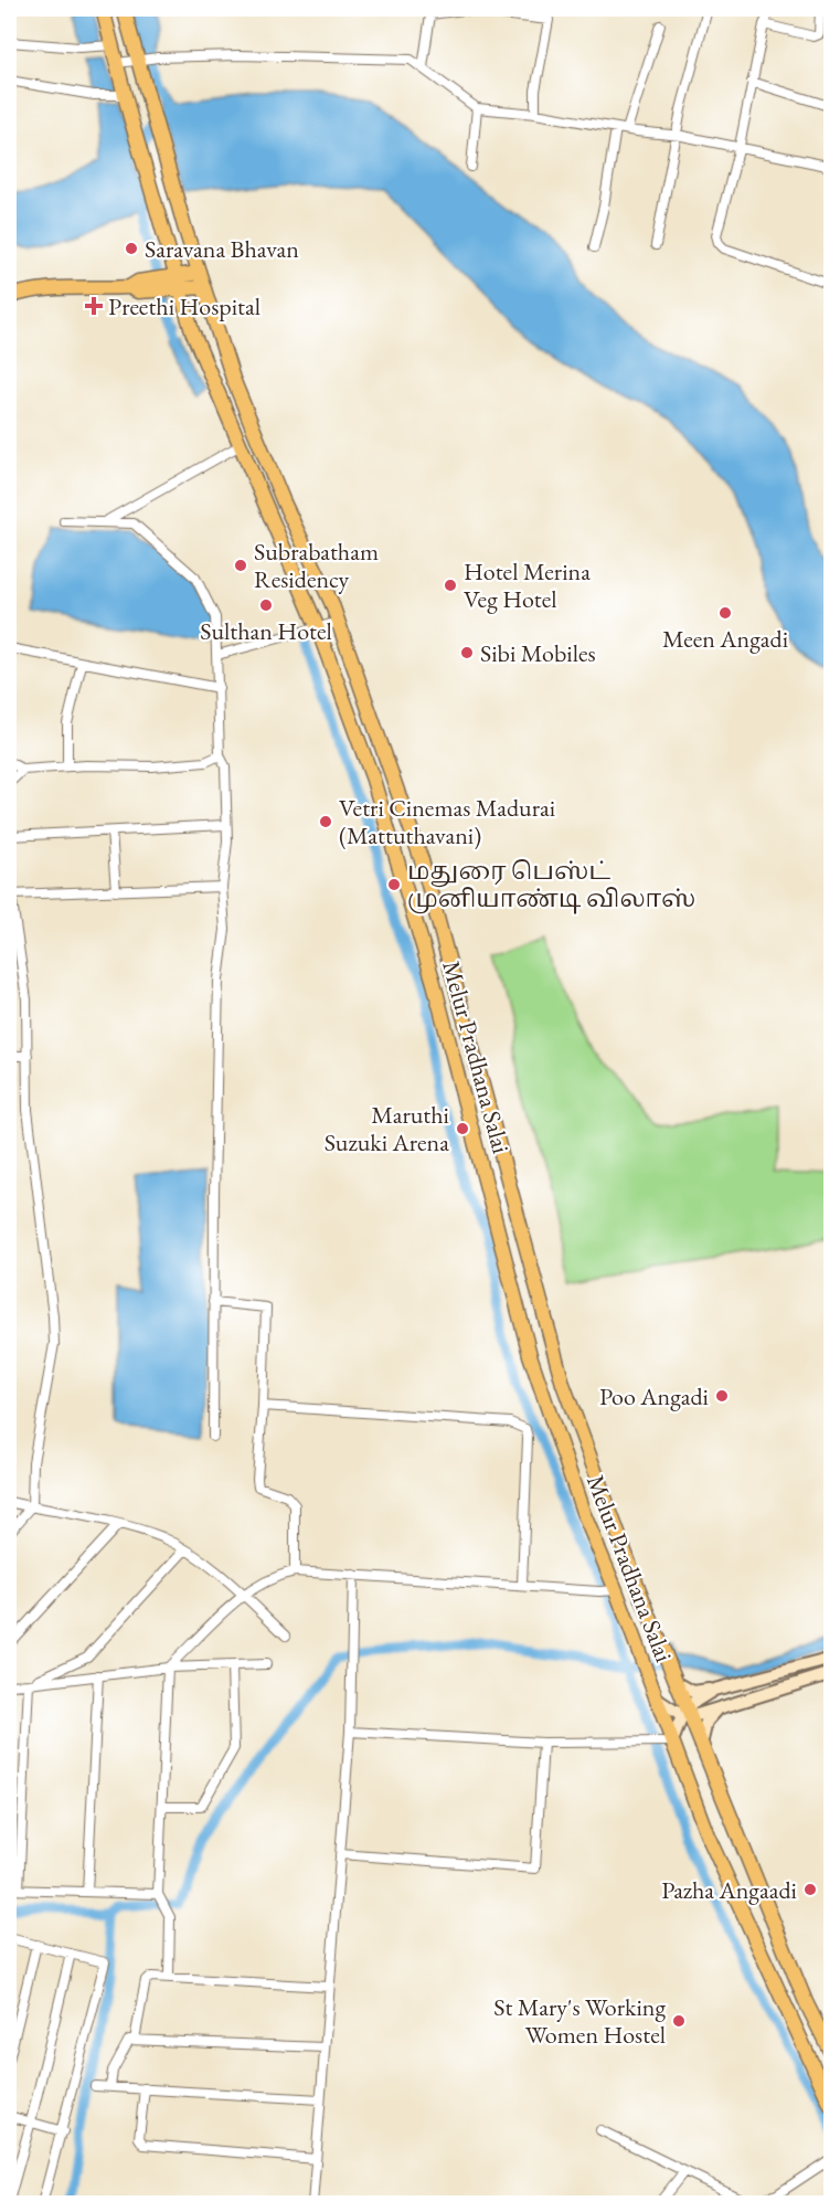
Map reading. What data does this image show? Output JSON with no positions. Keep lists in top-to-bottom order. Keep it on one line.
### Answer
{"streets":{"main road":["Melur Pradhana Salai"]},"places":{"other":["Saravana Bhavan","Subrabatham Residency","Hotel Merina Veg Hotel","Sulthan Hotel","Meen Angadi","Sibi Mobiles","Vetri Cinemas Madurai (Mattuthavani)","மதுரை பெஸ்ட் முனியாண்டி விலாஸ்","Maruthi Suzuki Arena","Poo Angadi","Pazha Angaadi","St Mary's Working Women Hostel"],"health":["Preethi Hospital"]}}
